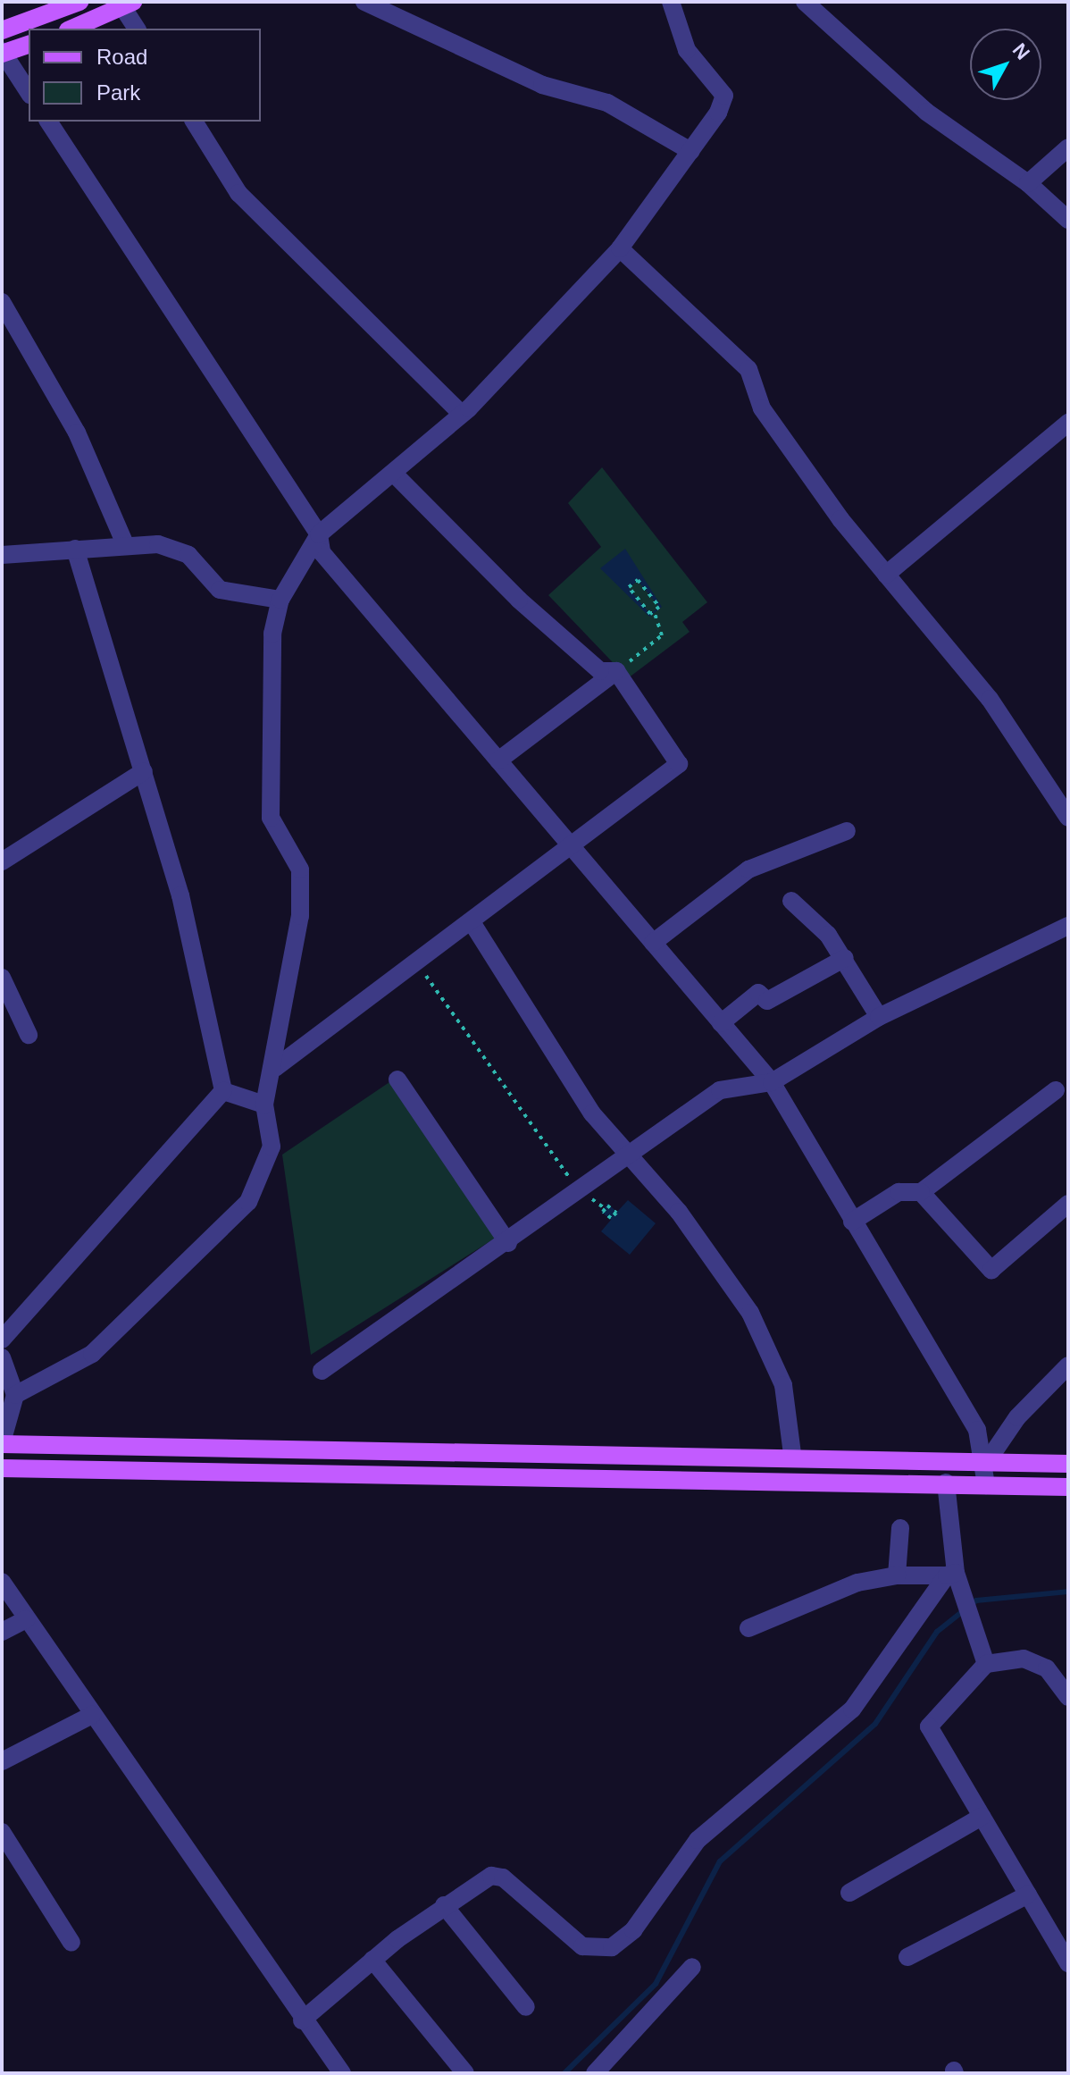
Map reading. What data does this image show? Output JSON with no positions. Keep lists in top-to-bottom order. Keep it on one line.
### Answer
{"legend":["Road","Park"],"north":"top right"}
